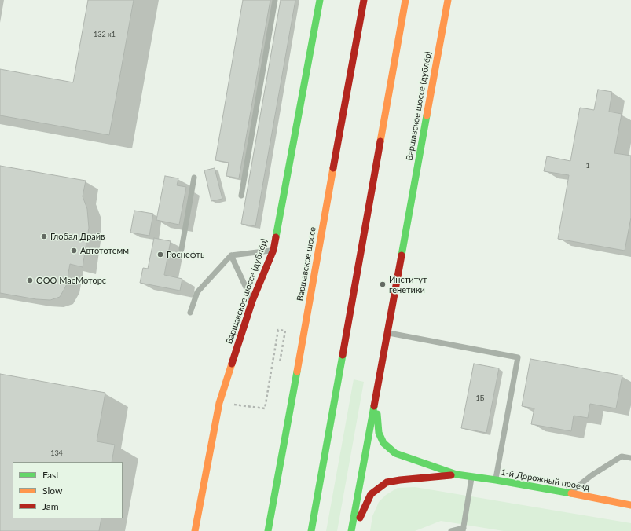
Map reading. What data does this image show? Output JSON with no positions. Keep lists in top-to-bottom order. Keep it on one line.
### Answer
{"streets":{"main road":["Варшавское шоссе (дублёр)","Варшавское шоссе","1-й Дорожный проезд"]},"places":["Глобал Драйв","Автототемм","Роснефть","ООО МасМоторс","Институт генетики"],"house_numbers":["132 к1","1","1Б","134"],"legend":["Fast","Slow","Jam"]}
